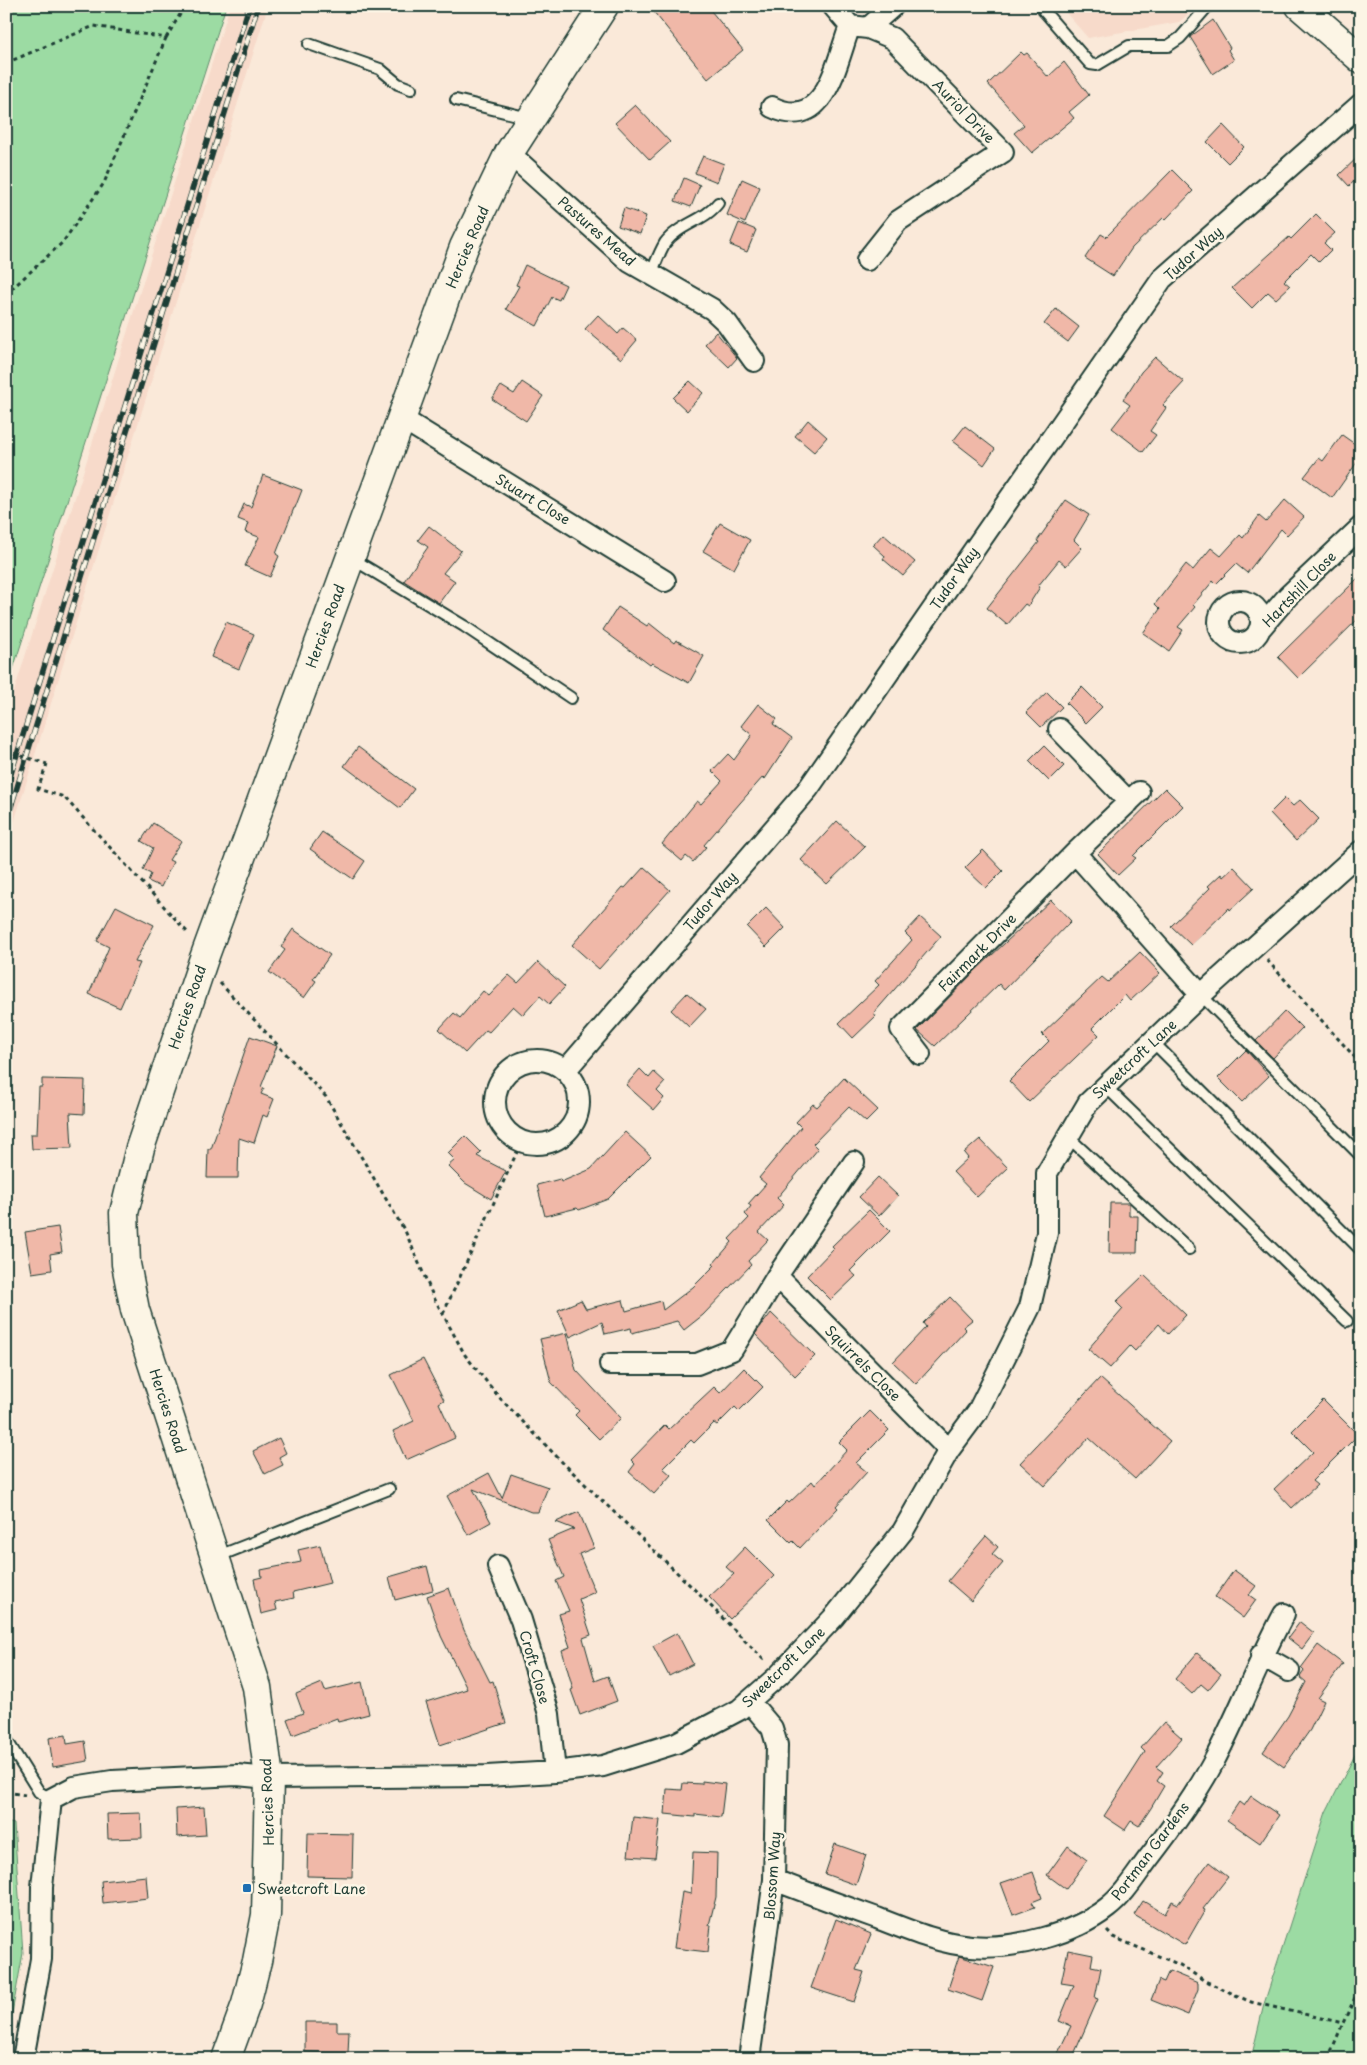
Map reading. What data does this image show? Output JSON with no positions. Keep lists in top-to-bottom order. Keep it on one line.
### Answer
{"streets":{"street":["Auriol Drive","Pastures Mead","Hercies Road","Tudor Way","Stuart Close","Hartshill Close","Fairmark Drive","Sweetcroft Lane","Squirrels Close","Croft Close","Portman Gardens","Blossom Way"]},"crossings":[["Pastures Mead","Hercies Road"],["Hercies Road","Stuart Close"],["Hercies Road","Sweetcroft Lane"],["Sweetcroft Lane","Squirrels Close"],["Sweetcroft Lane","Croft Close"],["Sweetcroft Lane","Blossom Way"],["Portman Gardens","Blossom Way"]],"places":{"transit":["Sweetcroft Lane"]}}
